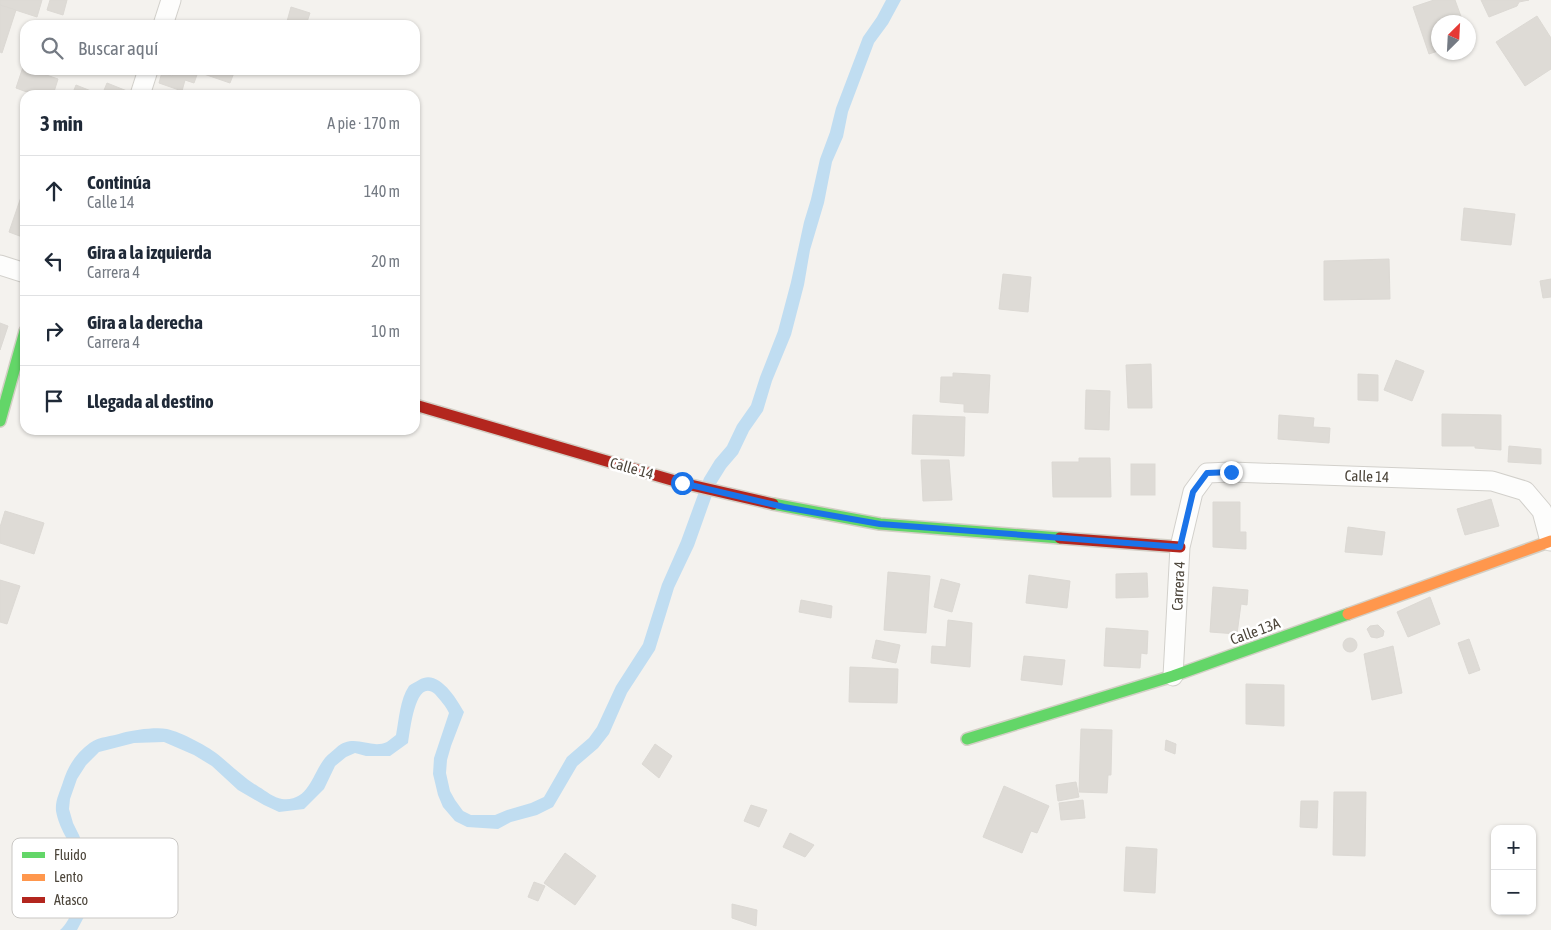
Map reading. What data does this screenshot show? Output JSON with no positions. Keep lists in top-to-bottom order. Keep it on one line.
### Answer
{"streets":{"street":["Calle 14","Carrera 4","Calle 13A"]},"crossings":[["Calle 14","Carrera 4"],["Calle 14","Calle 13A"],["Carrera 4","Calle 13A"]],"legend":["Fluido","Lento","Atasco"],"north":"top right","page":{"search":"Buscar aquí","heading":["3 min","A pie · 170 m"],"list":[["Continúa","Calle 14","140 m"],["Gira a la izquierda","Carrera 4","20 m"],["Gira a la derecha","Carrera 4","10 m"],"Llegada al destino"],"map_buttons":["+","−"]}}
